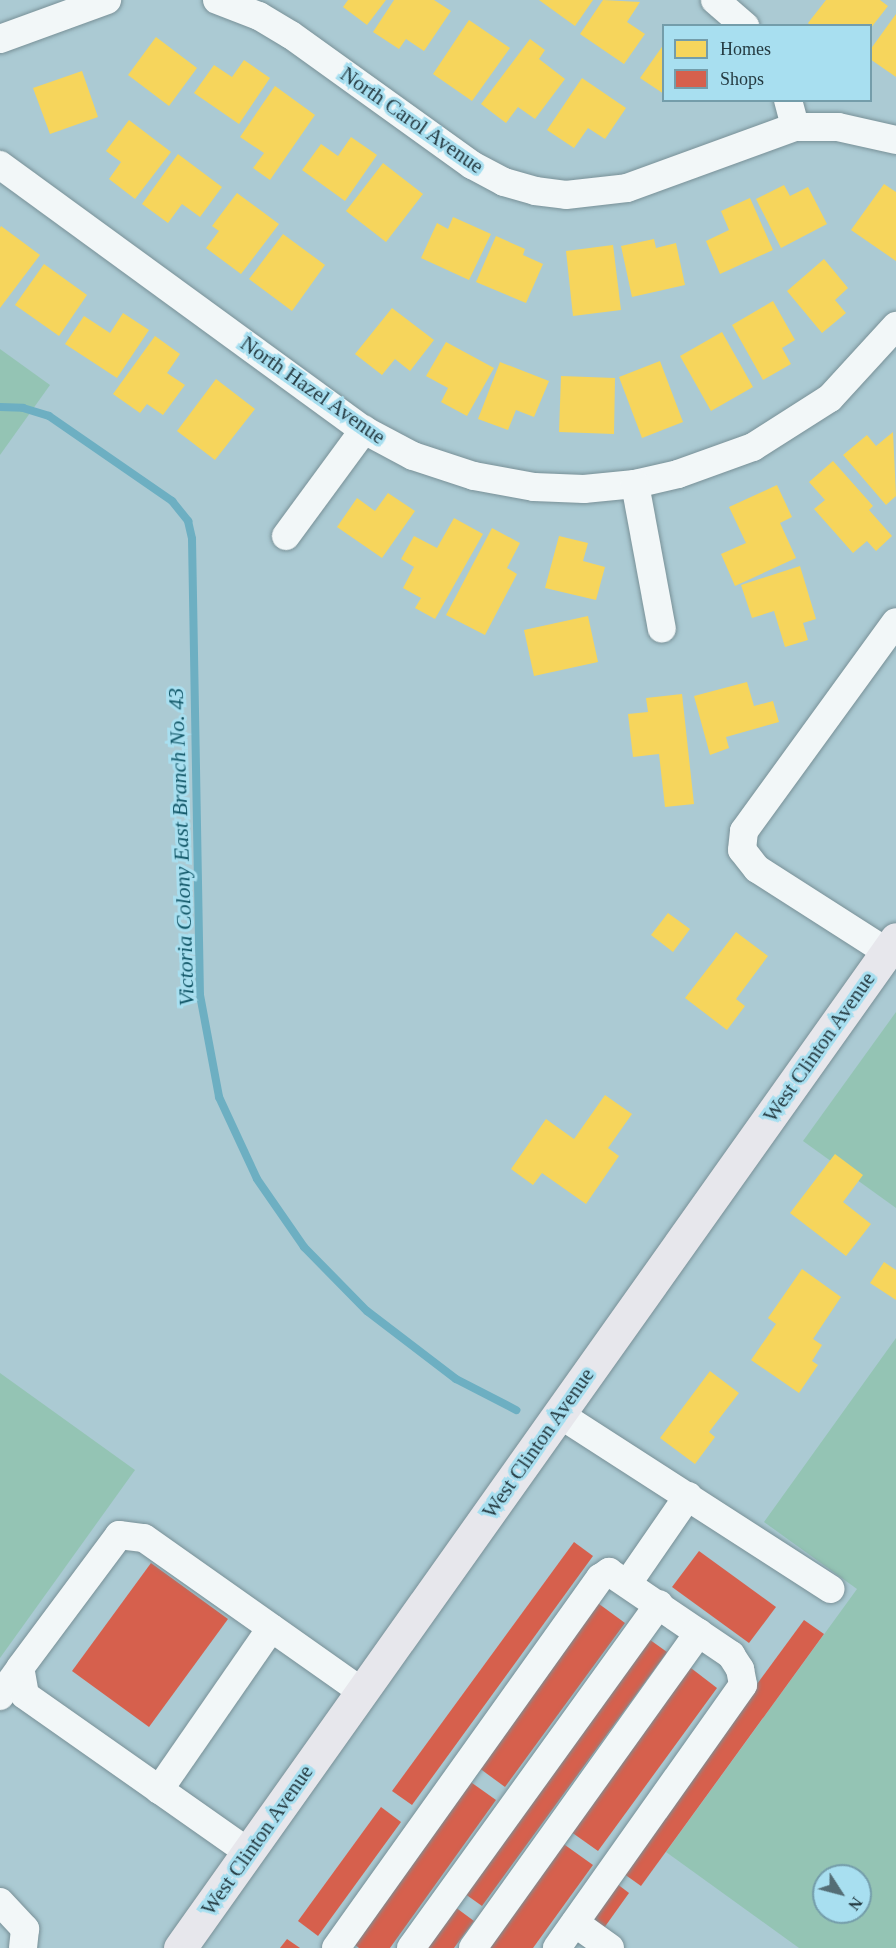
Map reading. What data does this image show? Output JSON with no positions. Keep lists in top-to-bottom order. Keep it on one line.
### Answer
{"streets":{"main road":["West Clinton Avenue"],"street":["North Carol Avenue","North Hazel Avenue"]},"water":["Victoria Colony East Branch No. 43"],"legend":["Homes","Shops"],"north":"bottom right"}
